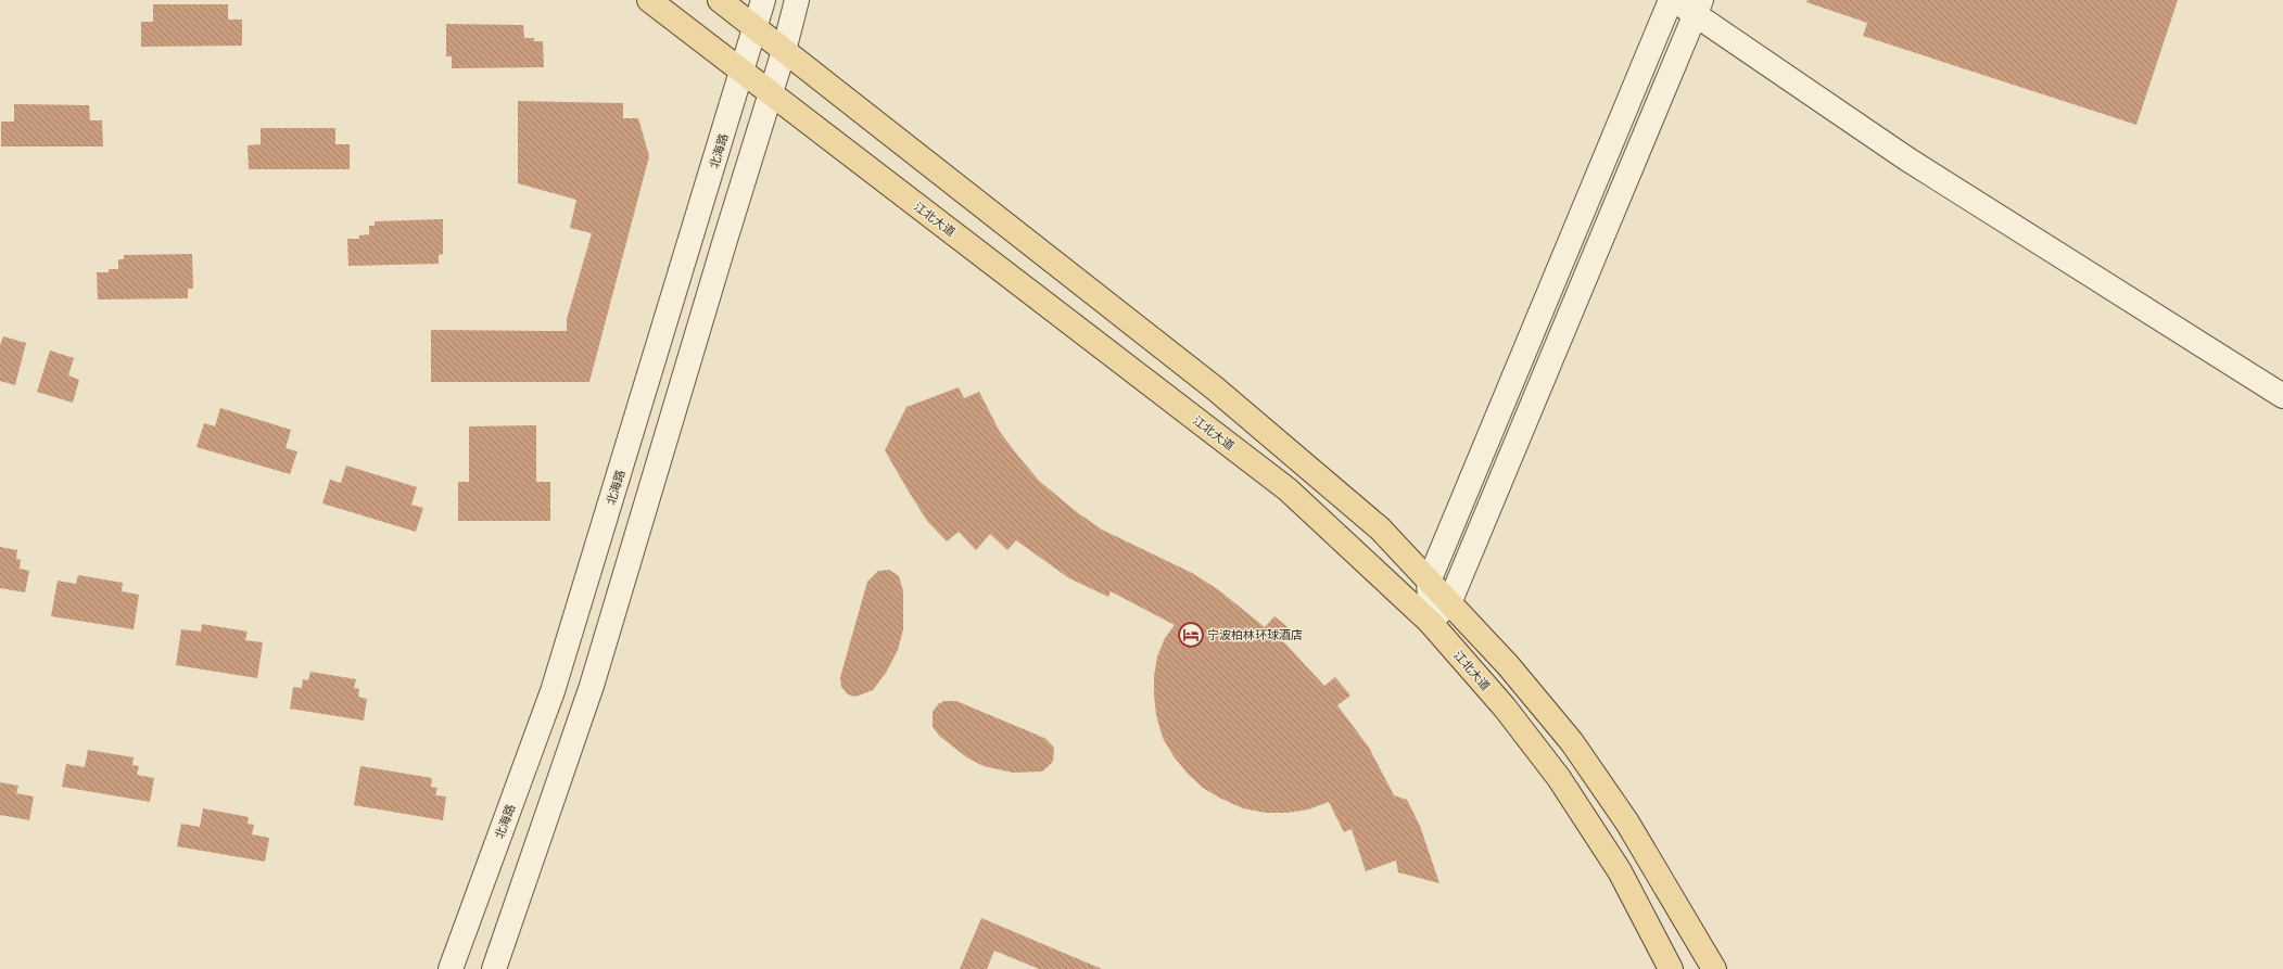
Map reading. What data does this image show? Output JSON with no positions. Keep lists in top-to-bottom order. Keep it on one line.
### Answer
{"streets":{"main road":["江北大道"],"street":["北海路"]},"crossings":[["北海路","江北大道"]],"places":{"hotel":["宁波柏林环球酒店"]}}
